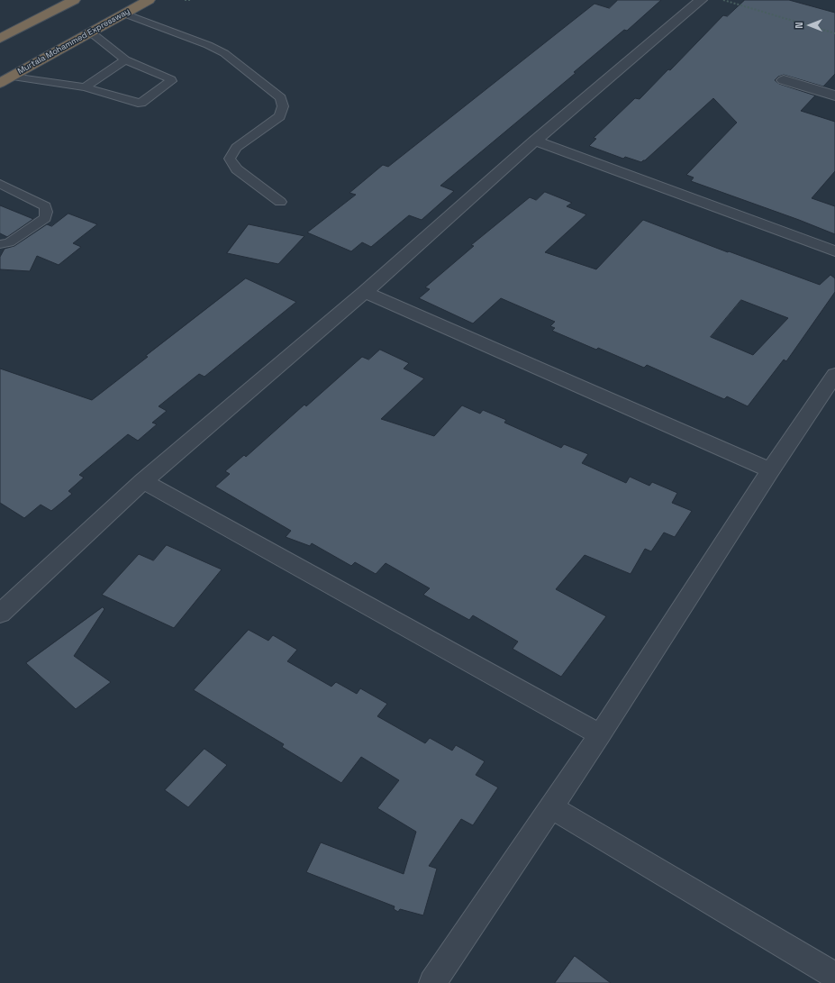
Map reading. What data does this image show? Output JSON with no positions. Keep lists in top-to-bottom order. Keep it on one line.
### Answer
{"streets":{"highway":["Murtala Mohammed Expressway"]},"north":"left"}
